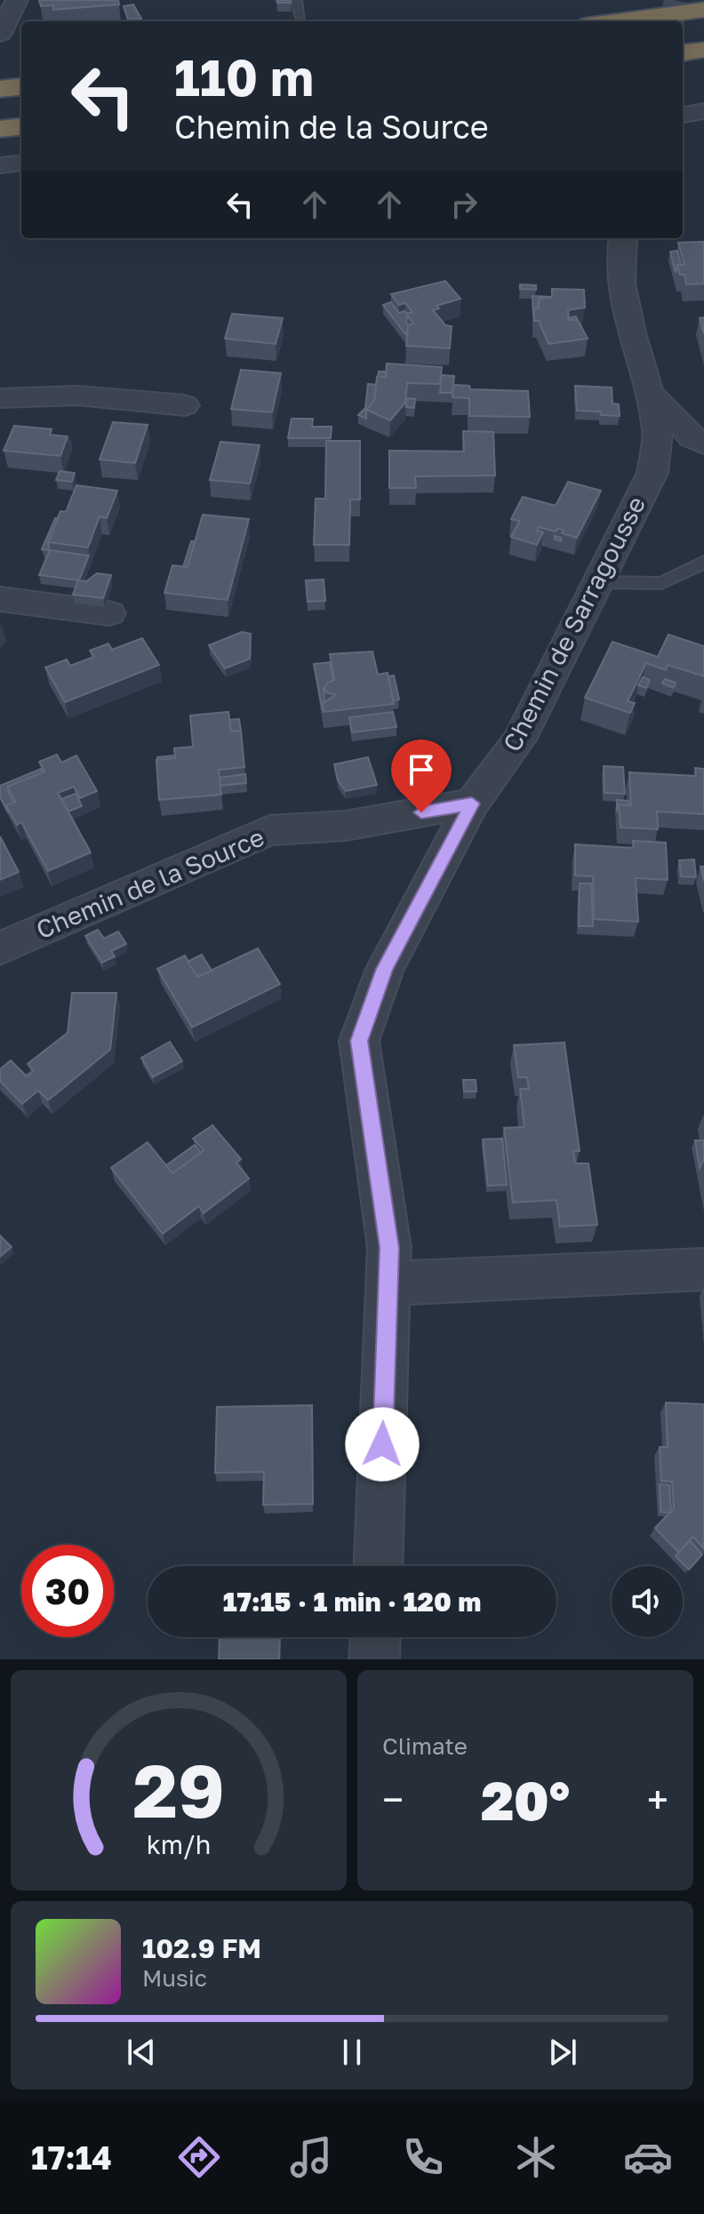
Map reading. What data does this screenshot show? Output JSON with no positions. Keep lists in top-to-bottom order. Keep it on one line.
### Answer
{"streets":{"street":["Chemin de Sarragousse","Chemin de la Source"]},"crossings":[["Chemin de Sarragousse","Chemin de la Source"]],"page":{"turn":["110 m","Chemin de la Source"],"limit":"30","trip":"17:15 · 1 min · 120 m","tile":"Climate","heat":["−","20°","+"],"song":["102.9 FM","Music"],"tabs":"17:14","gauge":["29","km/h"]}}
